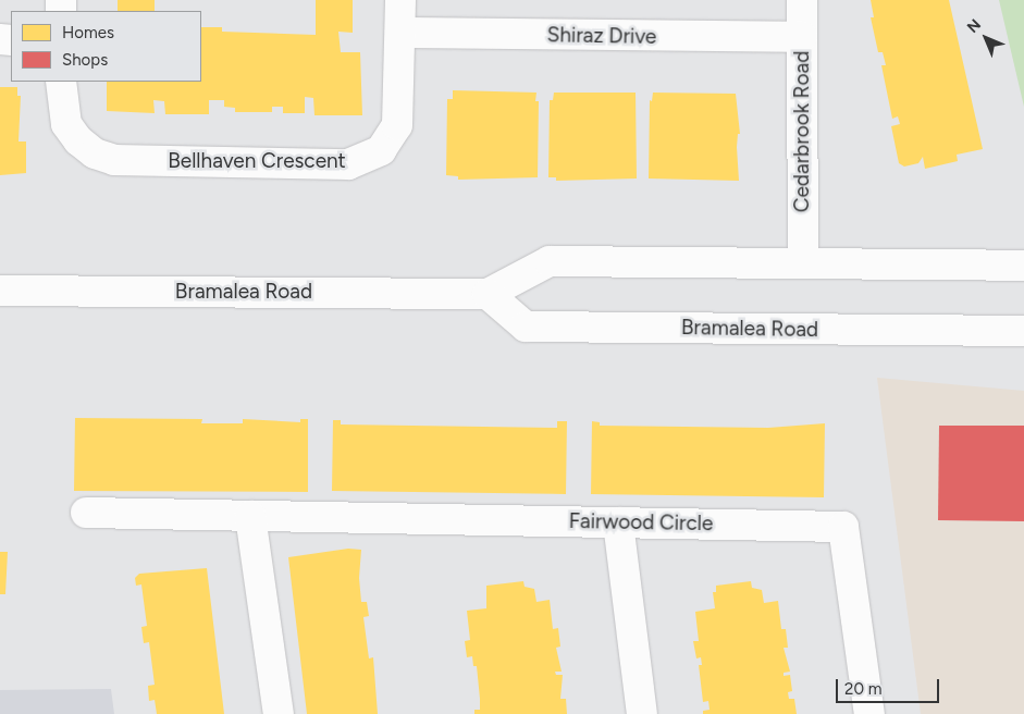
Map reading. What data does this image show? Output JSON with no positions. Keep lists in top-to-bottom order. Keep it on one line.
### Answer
{"streets":{"street":["Shiraz Drive","Cedarbrook Road","Bellhaven Crescent","Bramalea Road","Fairwood Circle"]},"crossings":[["Shiraz Drive","Cedarbrook Road"],["Shiraz Drive","Bellhaven Crescent"],["Cedarbrook Road","Bramalea Road"]],"legend":["Homes","Shops"],"scale_bar":"20 m","north":"top left"}
